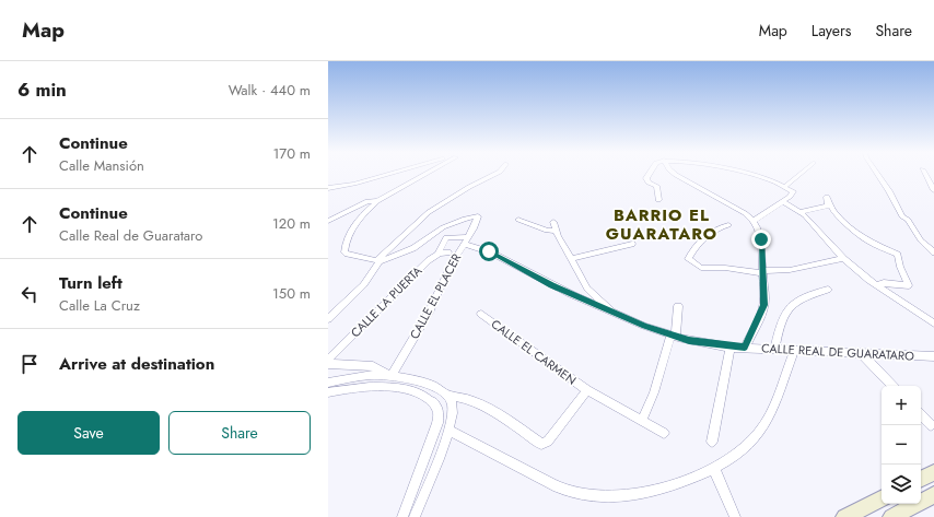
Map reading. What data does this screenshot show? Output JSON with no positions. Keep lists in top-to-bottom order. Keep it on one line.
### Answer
{"streets":{"street":["CALLE EL PLACER","CALLE LA PUERTA","CALLE EL CARMEN","CALLE REAL DE GUARATARO"]},"crossings":[["CALLE EL PLACER","CALLE LA PUERTA"],["CALLE EL PLACER","CALLE REAL DE GUARATARO"],["CALLE LA PUERTA","CALLE REAL DE GUARATARO"]],"districts":["BARRIO EL GUARATARO"],"page":{"header":"Map","nav":["Map","Layers","Share"],"heading":["6 min","Walk · 440 m"],"list":[["Continue","Calle Mansión","170 m"],["Continue","Calle Real de Guarataro","120 m"],["Turn left","Calle La Cruz","150 m"],"Arrive at destination"],"map_buttons":["+","−"],"buttons":["Save","Share"]}}
